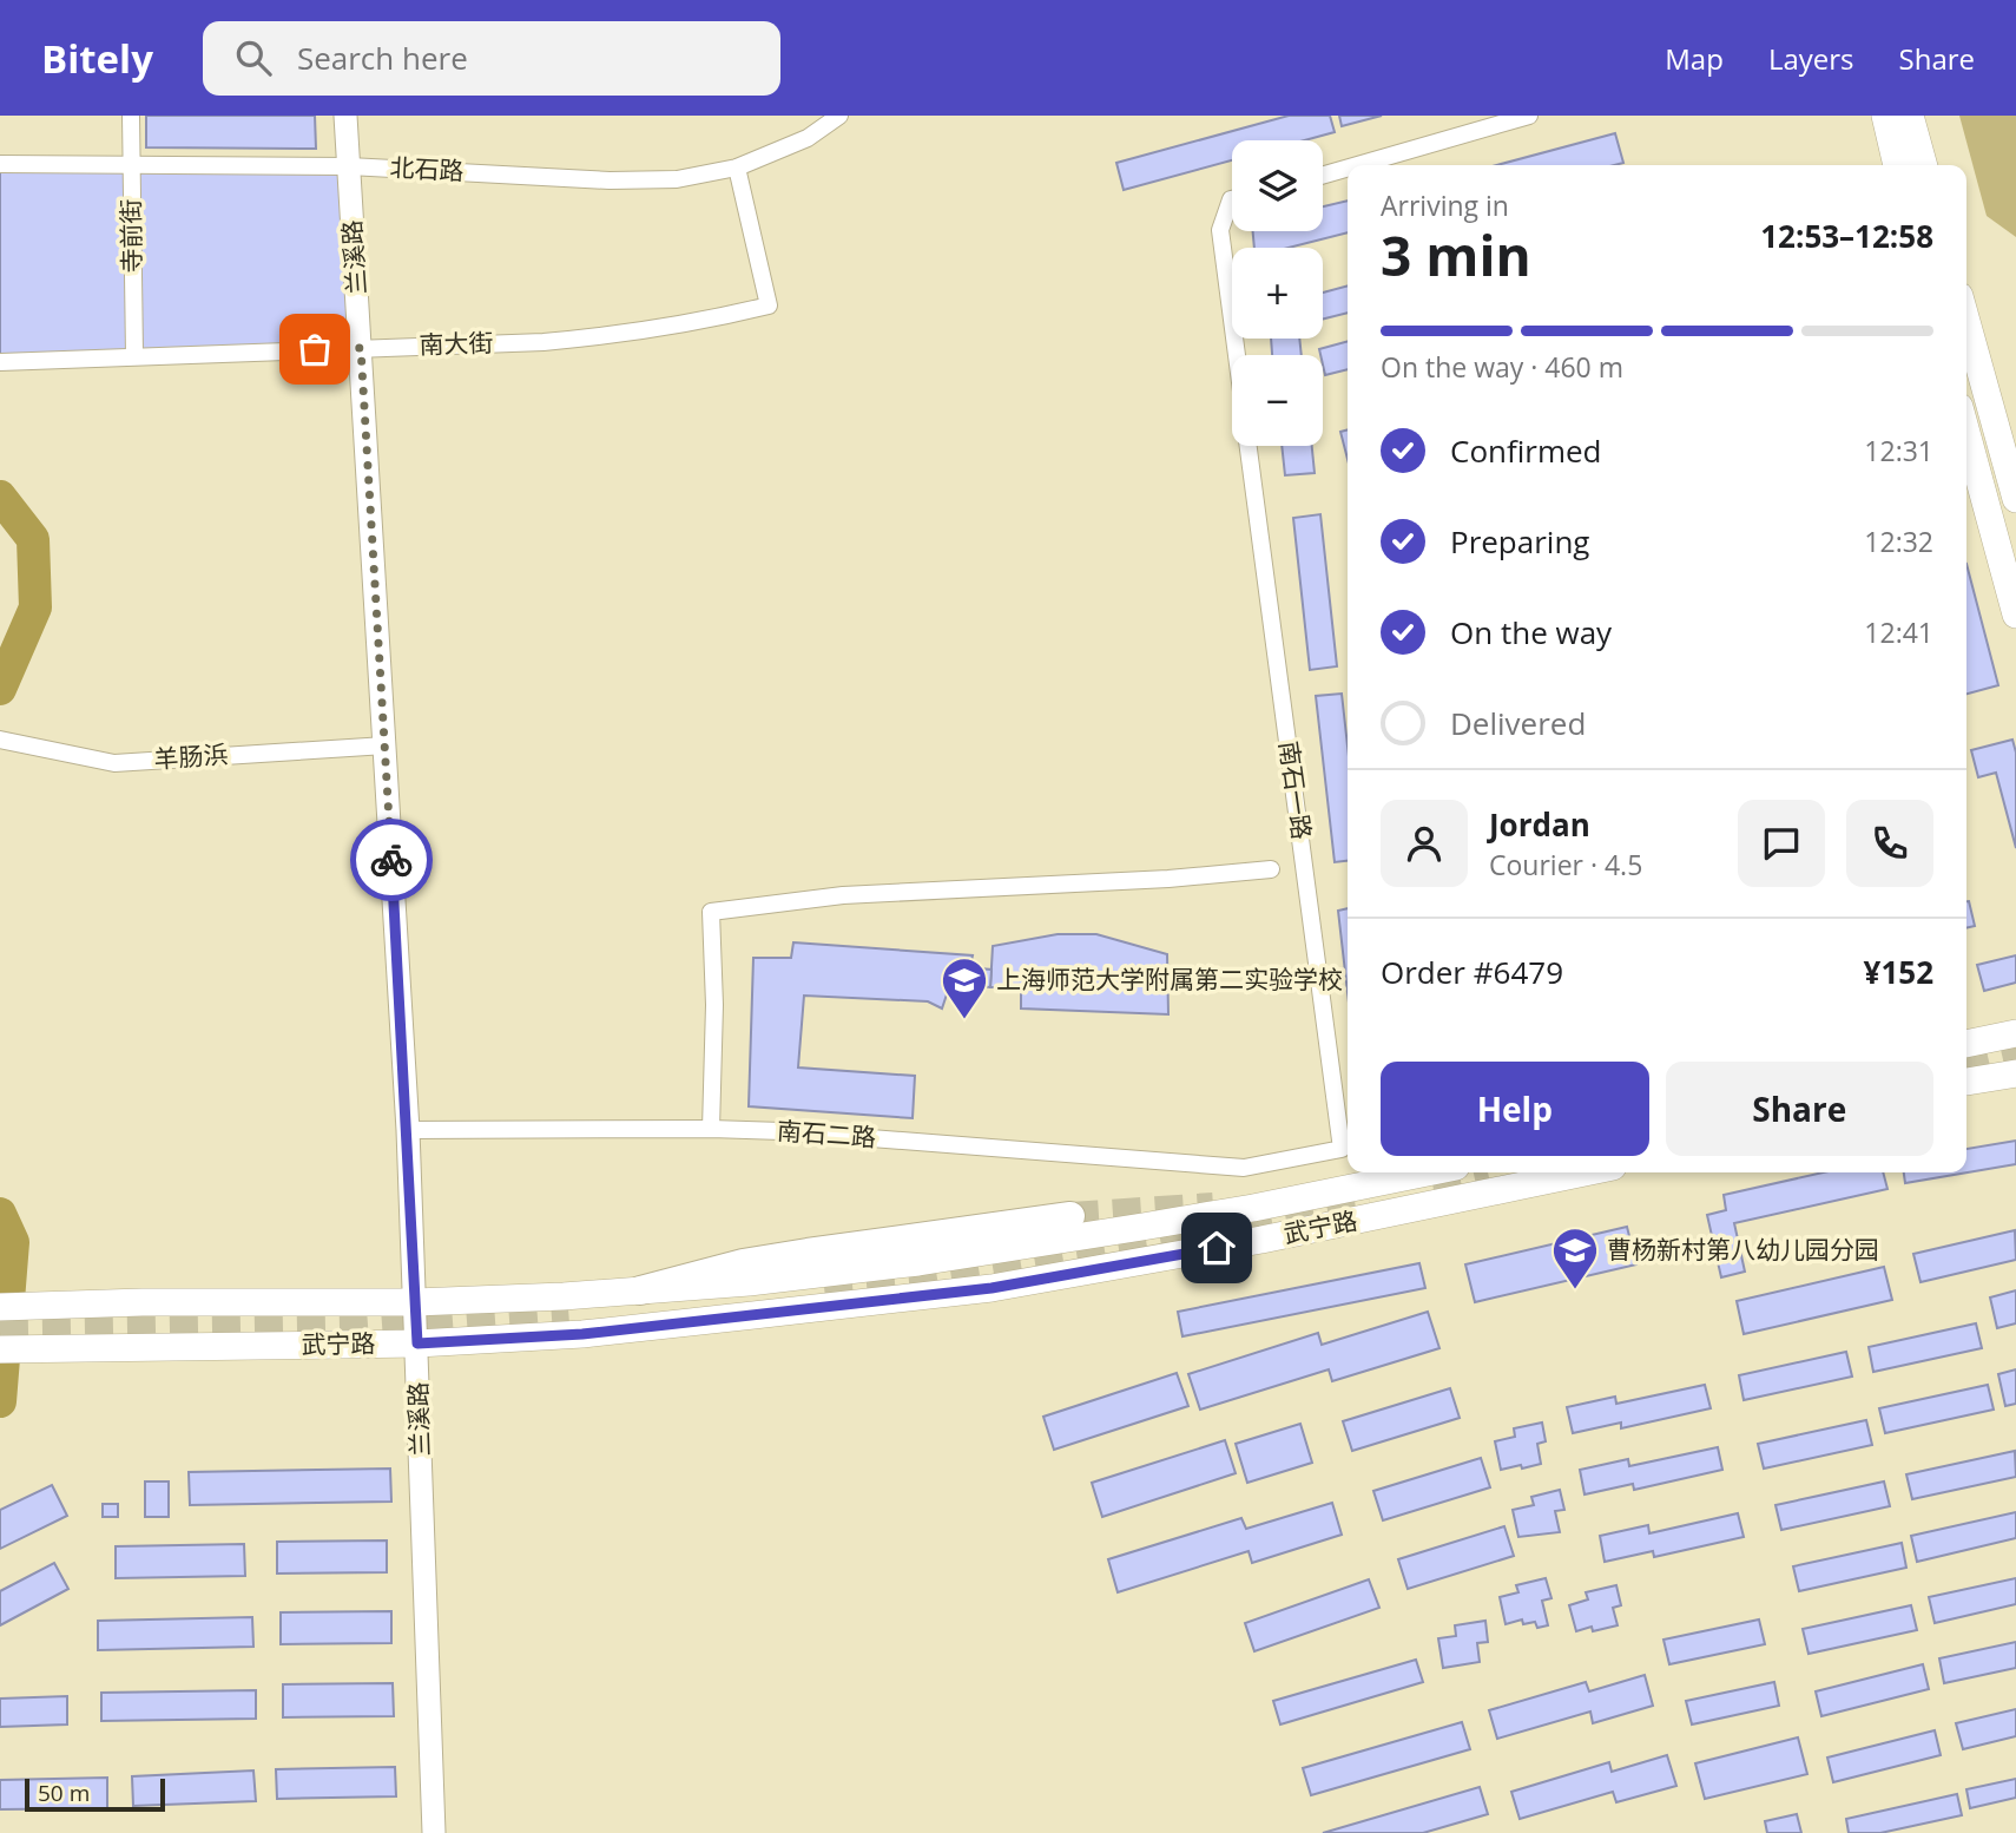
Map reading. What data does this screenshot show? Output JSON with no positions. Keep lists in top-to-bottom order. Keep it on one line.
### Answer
{"streets":{"main road":["武宁路"],"street":["北石路","寺前街","兰溪路","南大街","羊肠浜","南石一路","南石二路"]},"crossings":[["北石路","寺前街"],["北石路","兰溪路"],["北石路","南大街"],["寺前街","南大街"],["兰溪路","南大街"],["兰溪路","羊肠浜"],["兰溪路","南石二路"],["兰溪路","武宁路"],["南石一路","南石二路"]],"places":{"school or university":["上海师范大学附属第二实验学校","曹杨新村第八幼儿园分园"]},"scale_bar":"50 m","page":{"header":"Bitely","search":"Search here","nav":["Map","Layers","Share"],"map_buttons":["+","−"],"heading":["3 min","Arriving in","12:53–12:58"],"panel":["Jordan","Courier · 4.5","Order #6479","¥152"],"bar":"On the way · 460 m","list":[["Confirmed","12:31"],["Preparing","12:32"],["On the way","12:41"],"Delivered"],"buttons":["Help","Share"],"scale":"50 m"}}
